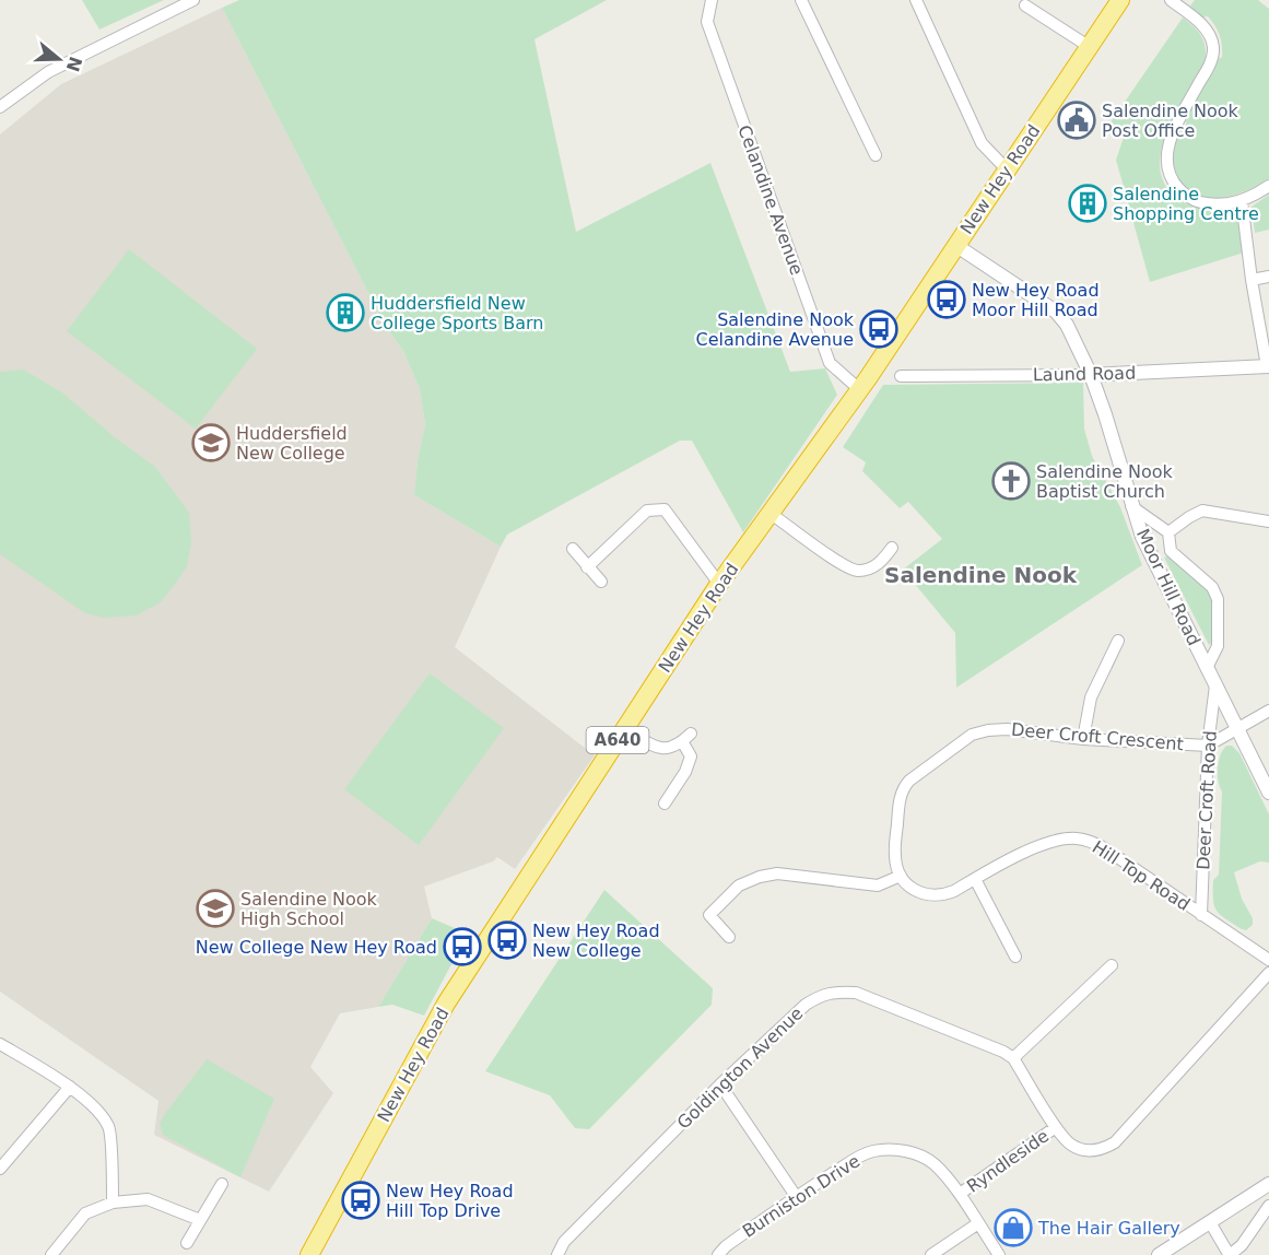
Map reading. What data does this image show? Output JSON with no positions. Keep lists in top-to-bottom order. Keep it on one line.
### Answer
{"streets":{"highway":["New Hey Road","A640"],"street":["Celandine Avenue","Laund Road","Moor Hill Road","Deer Croft Crescent","Deer Croft Road","Hill Top Road","Goldington Avenue","Ryndleside","Burniston Drive"]},"crossings":[["New Hey Road","Celandine Avenue"],["New Hey Road","Moor Hill Road"],["Laund Road","Moor Hill Road"],["Moor Hill Road","Deer Croft Crescent"],["Moor Hill Road","Deer Croft Road"],["Deer Croft Crescent","Deer Croft Road"],["Deer Croft Crescent","Hill Top Road"],["Deer Croft Road","Hill Top Road"],["Ryndleside","Burniston Drive"]],"districts":["Salendine Nook"],"places":{"public building":["Salendine Nook Post Office"],"building":["Salendine Shopping Centre","Huddersfield New College Sports Barn"],"bus stop":["New Hey Road Moor Hill Road","Salendine Nook Celandine Avenue","New Hey Road New College","New College New Hey Road","New Hey Road Hill Top Drive"],"school or university":["Huddersfield New College","Salendine Nook High School"],"church":["Salendine Nook Baptist Church"],"shop":["The Hair Gallery"]},"north":"right"}
